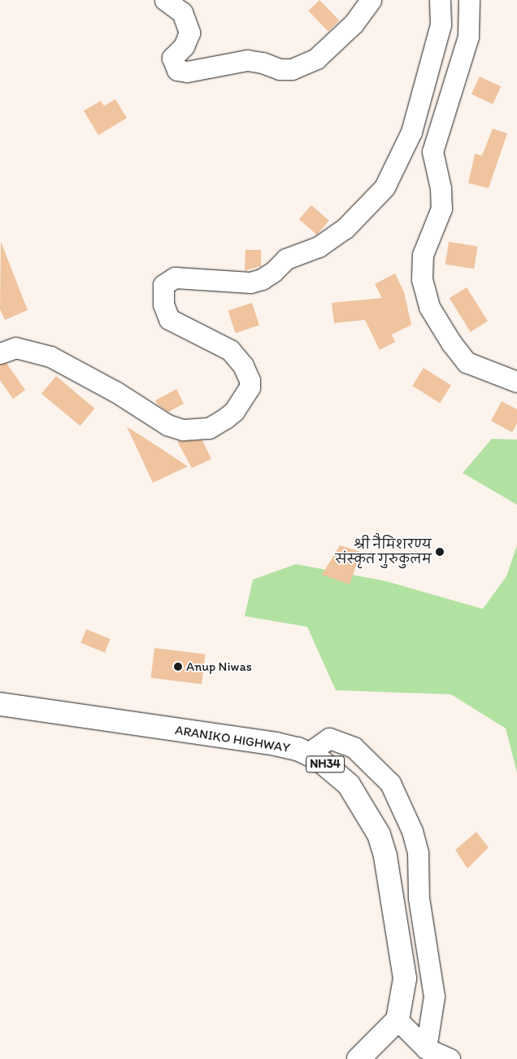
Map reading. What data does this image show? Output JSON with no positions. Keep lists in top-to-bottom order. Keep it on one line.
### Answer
{"streets":{"highway":["ARANIKO HIGHWAY","NH34"]},"places":["श्री नैमिशरण्य संस्कृत गुरुकुलम","Anup Niwas"]}
